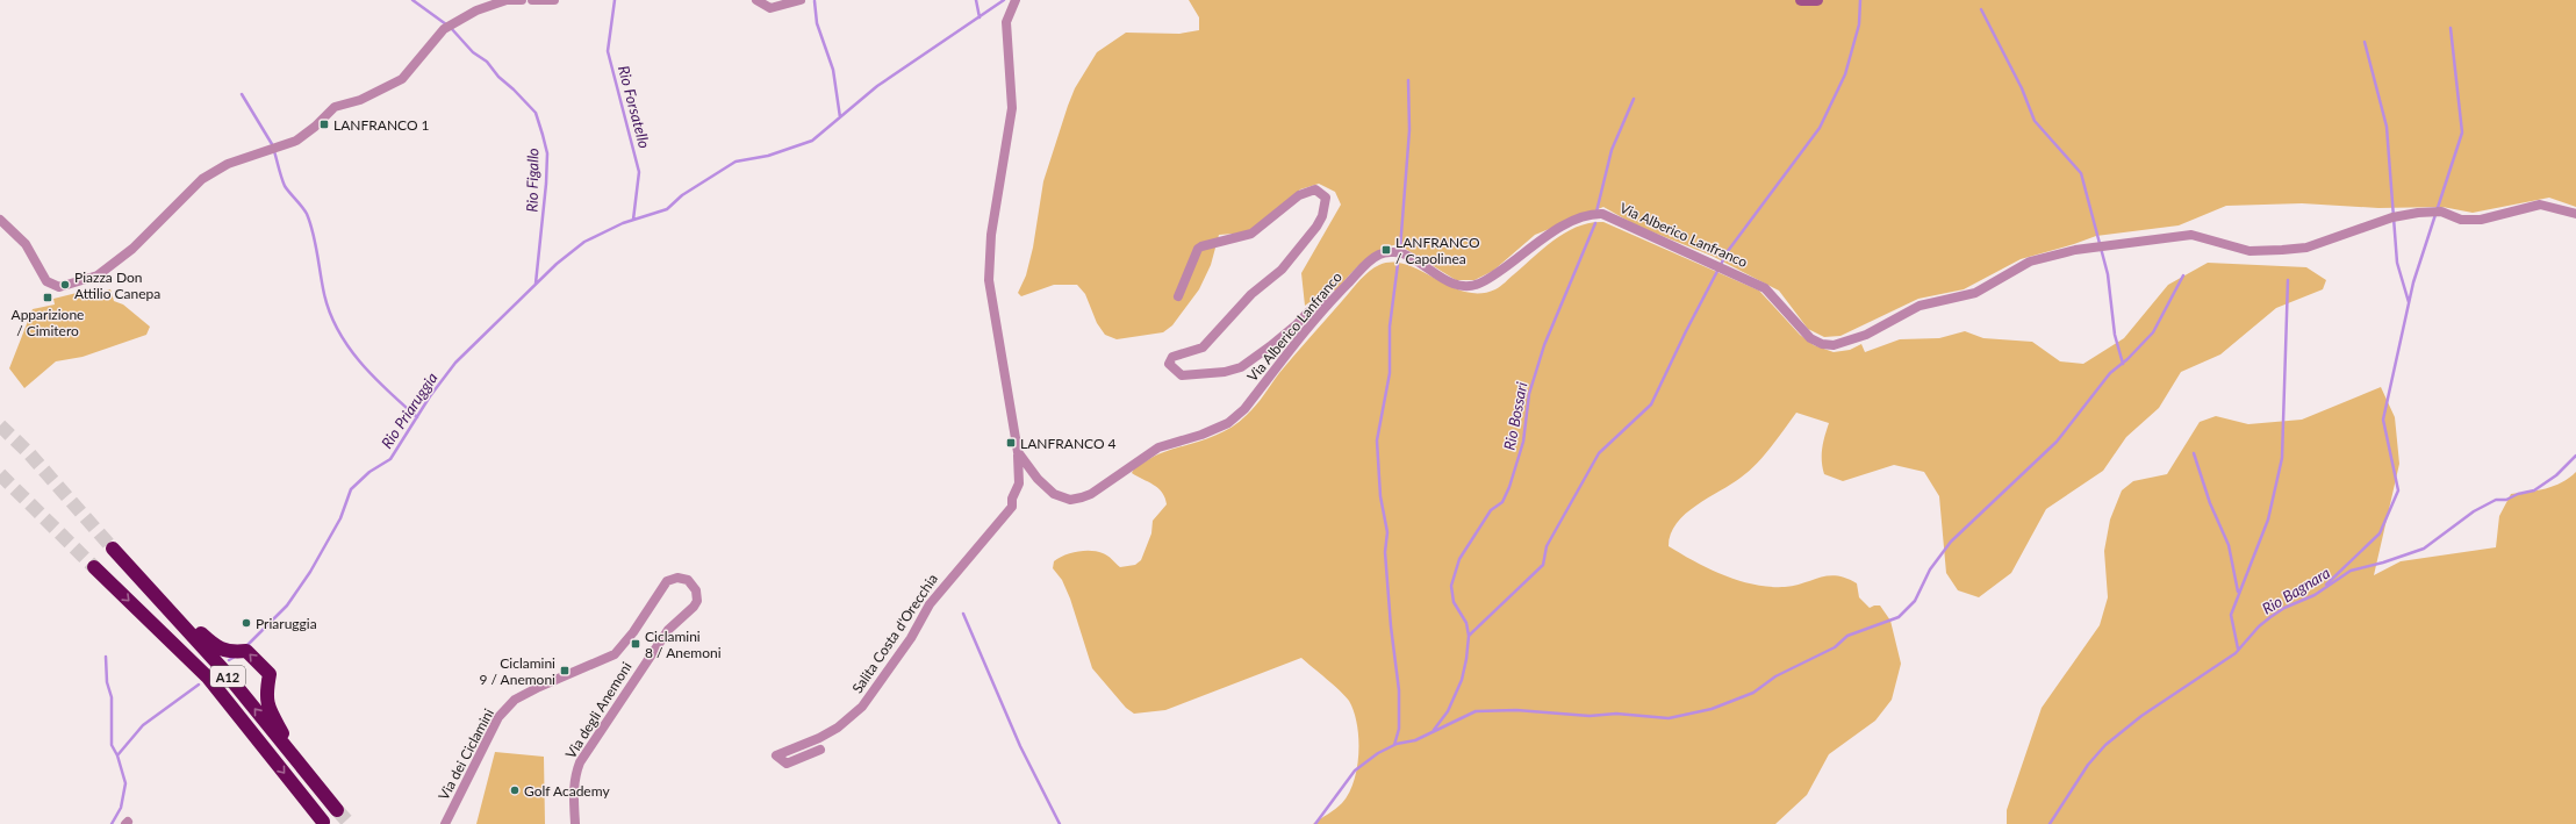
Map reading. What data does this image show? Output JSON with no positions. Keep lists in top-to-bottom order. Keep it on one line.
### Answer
{"streets":{"highway":["A12"],"street":["Via Alberico Lanfranco","Salita Costa d'Orecchia","Via degli Anemoni","Via dei Ciclamini"]},"crossings":[["Via Alberico Lanfranco","Salita Costa d'Orecchia"],["Via degli Anemoni","Via dei Ciclamini"]],"water":["Rio Forsatello","Rio Figallo","Rio Priaruggia","Rio Bossari","Rio Bagnara"],"places":{"transit":["LANFRANCO 1","LANFRANCO / Capolinea","Apparizione / Cimitero","LANFRANCO 4","Ciclamini 8 / Anemoni","Ciclamini 9 / Anemoni"],"other":["Piazza Don Attilio Canepa","Priaruggia","Golf Academy"]}}
